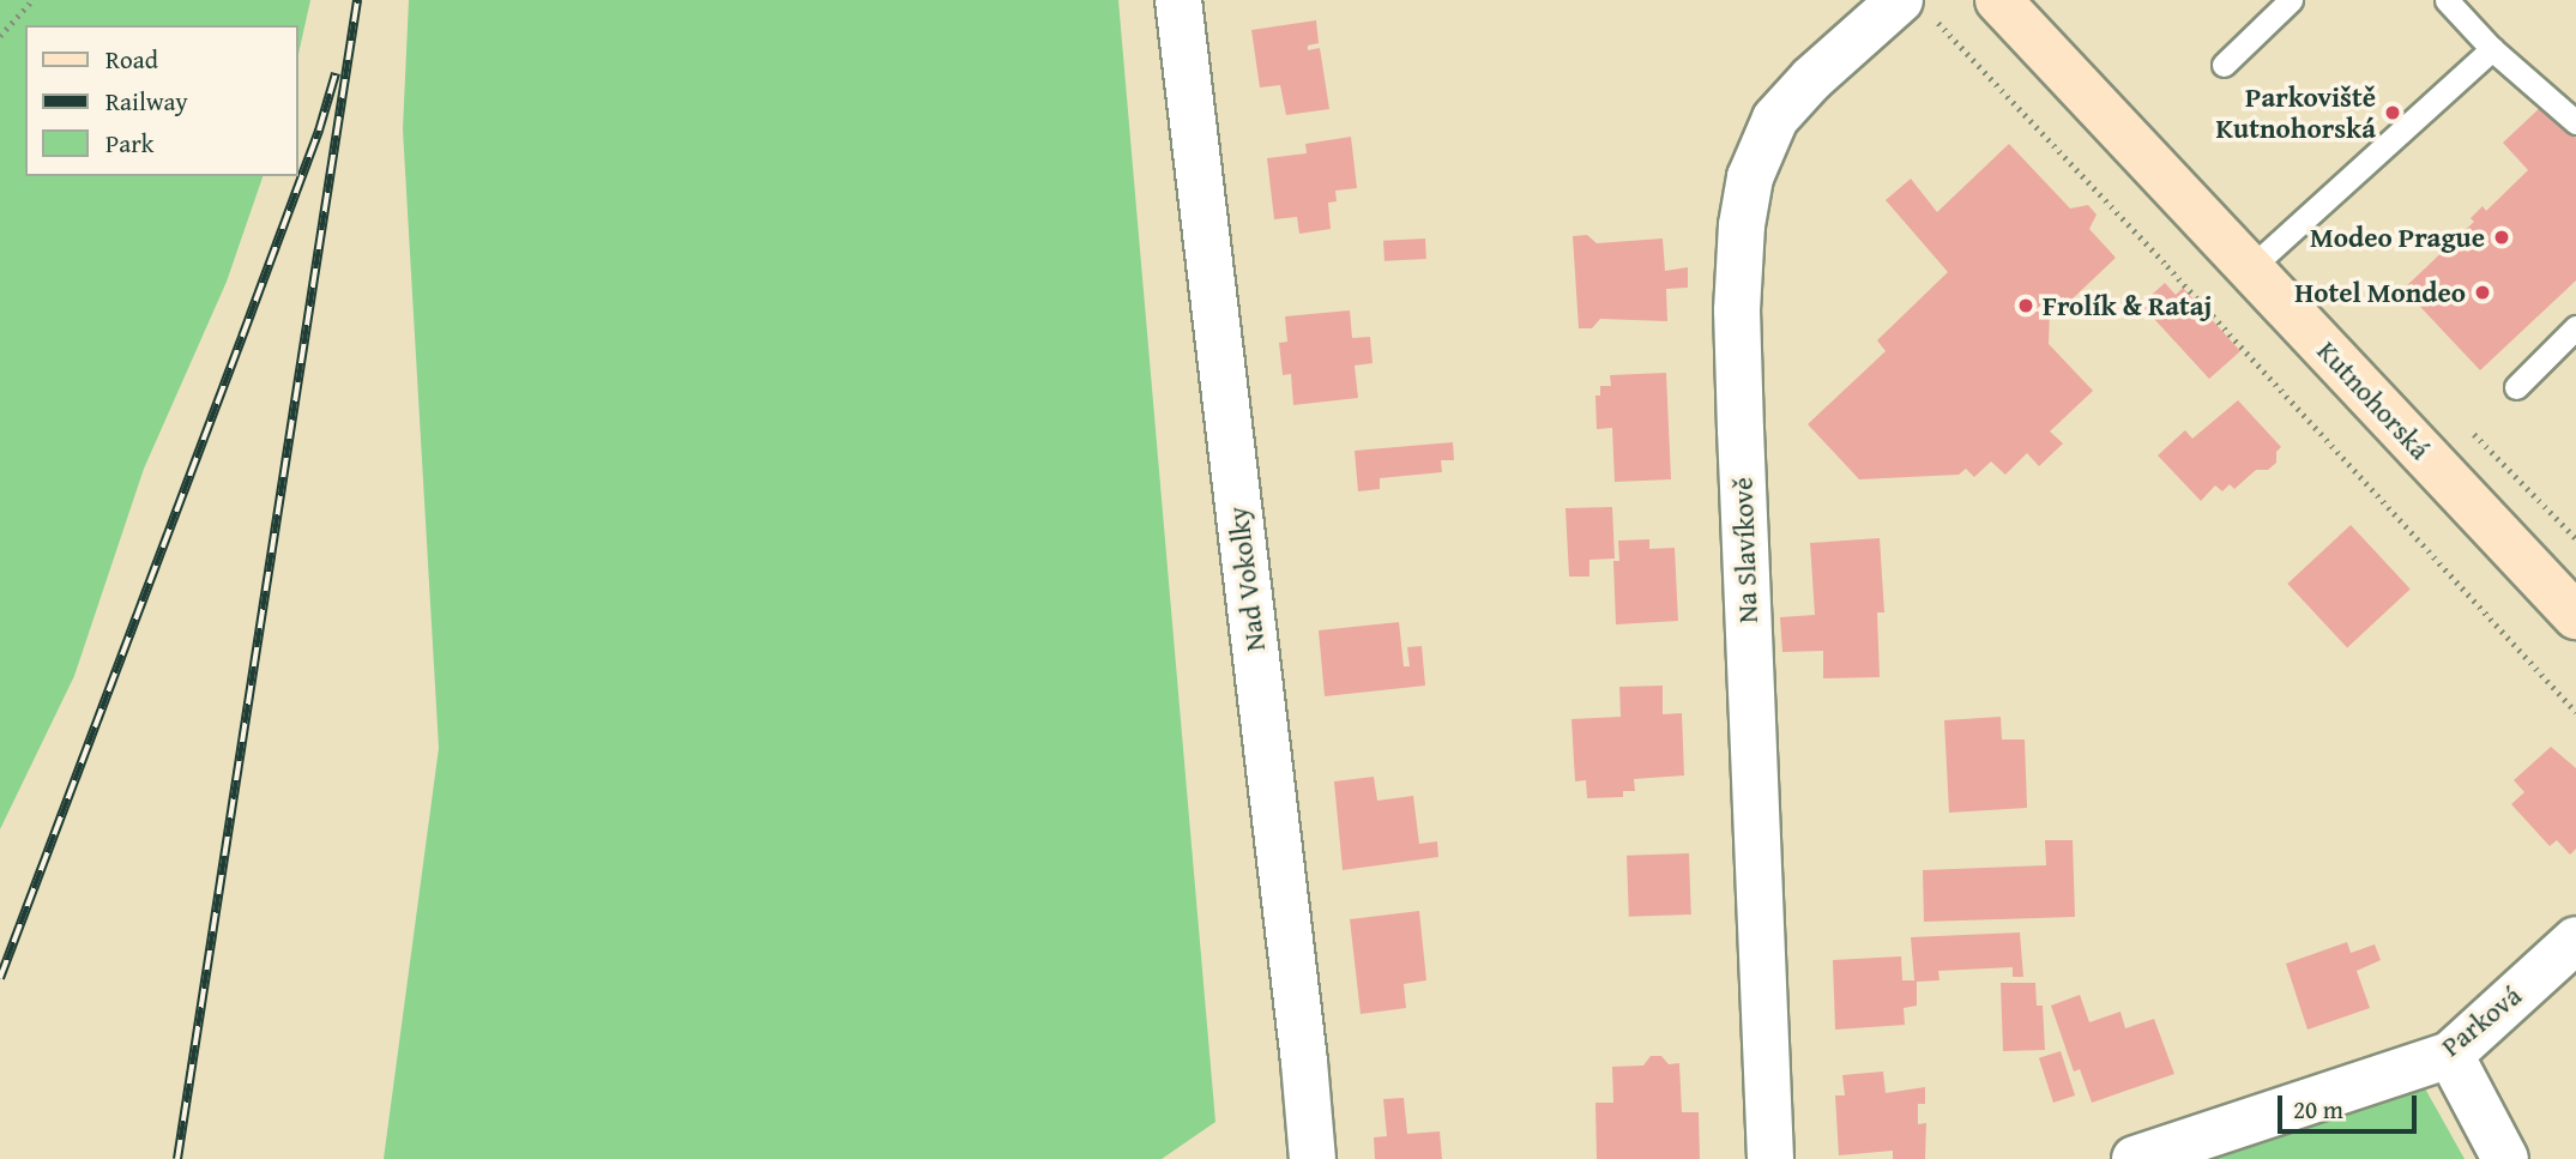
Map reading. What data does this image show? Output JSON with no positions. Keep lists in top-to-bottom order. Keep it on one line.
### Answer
{"streets":{"main road":["Kutnohorská"],"street":["Na Slavíkově","Nad Vokolky","Parková"]},"places":["Parkoviště Kutnohorská","Modeo Prague","Hotel Mondeo","Frolík & Rataj"],"legend":["Road","Railway","Park"],"scale_bar":"20 m"}
